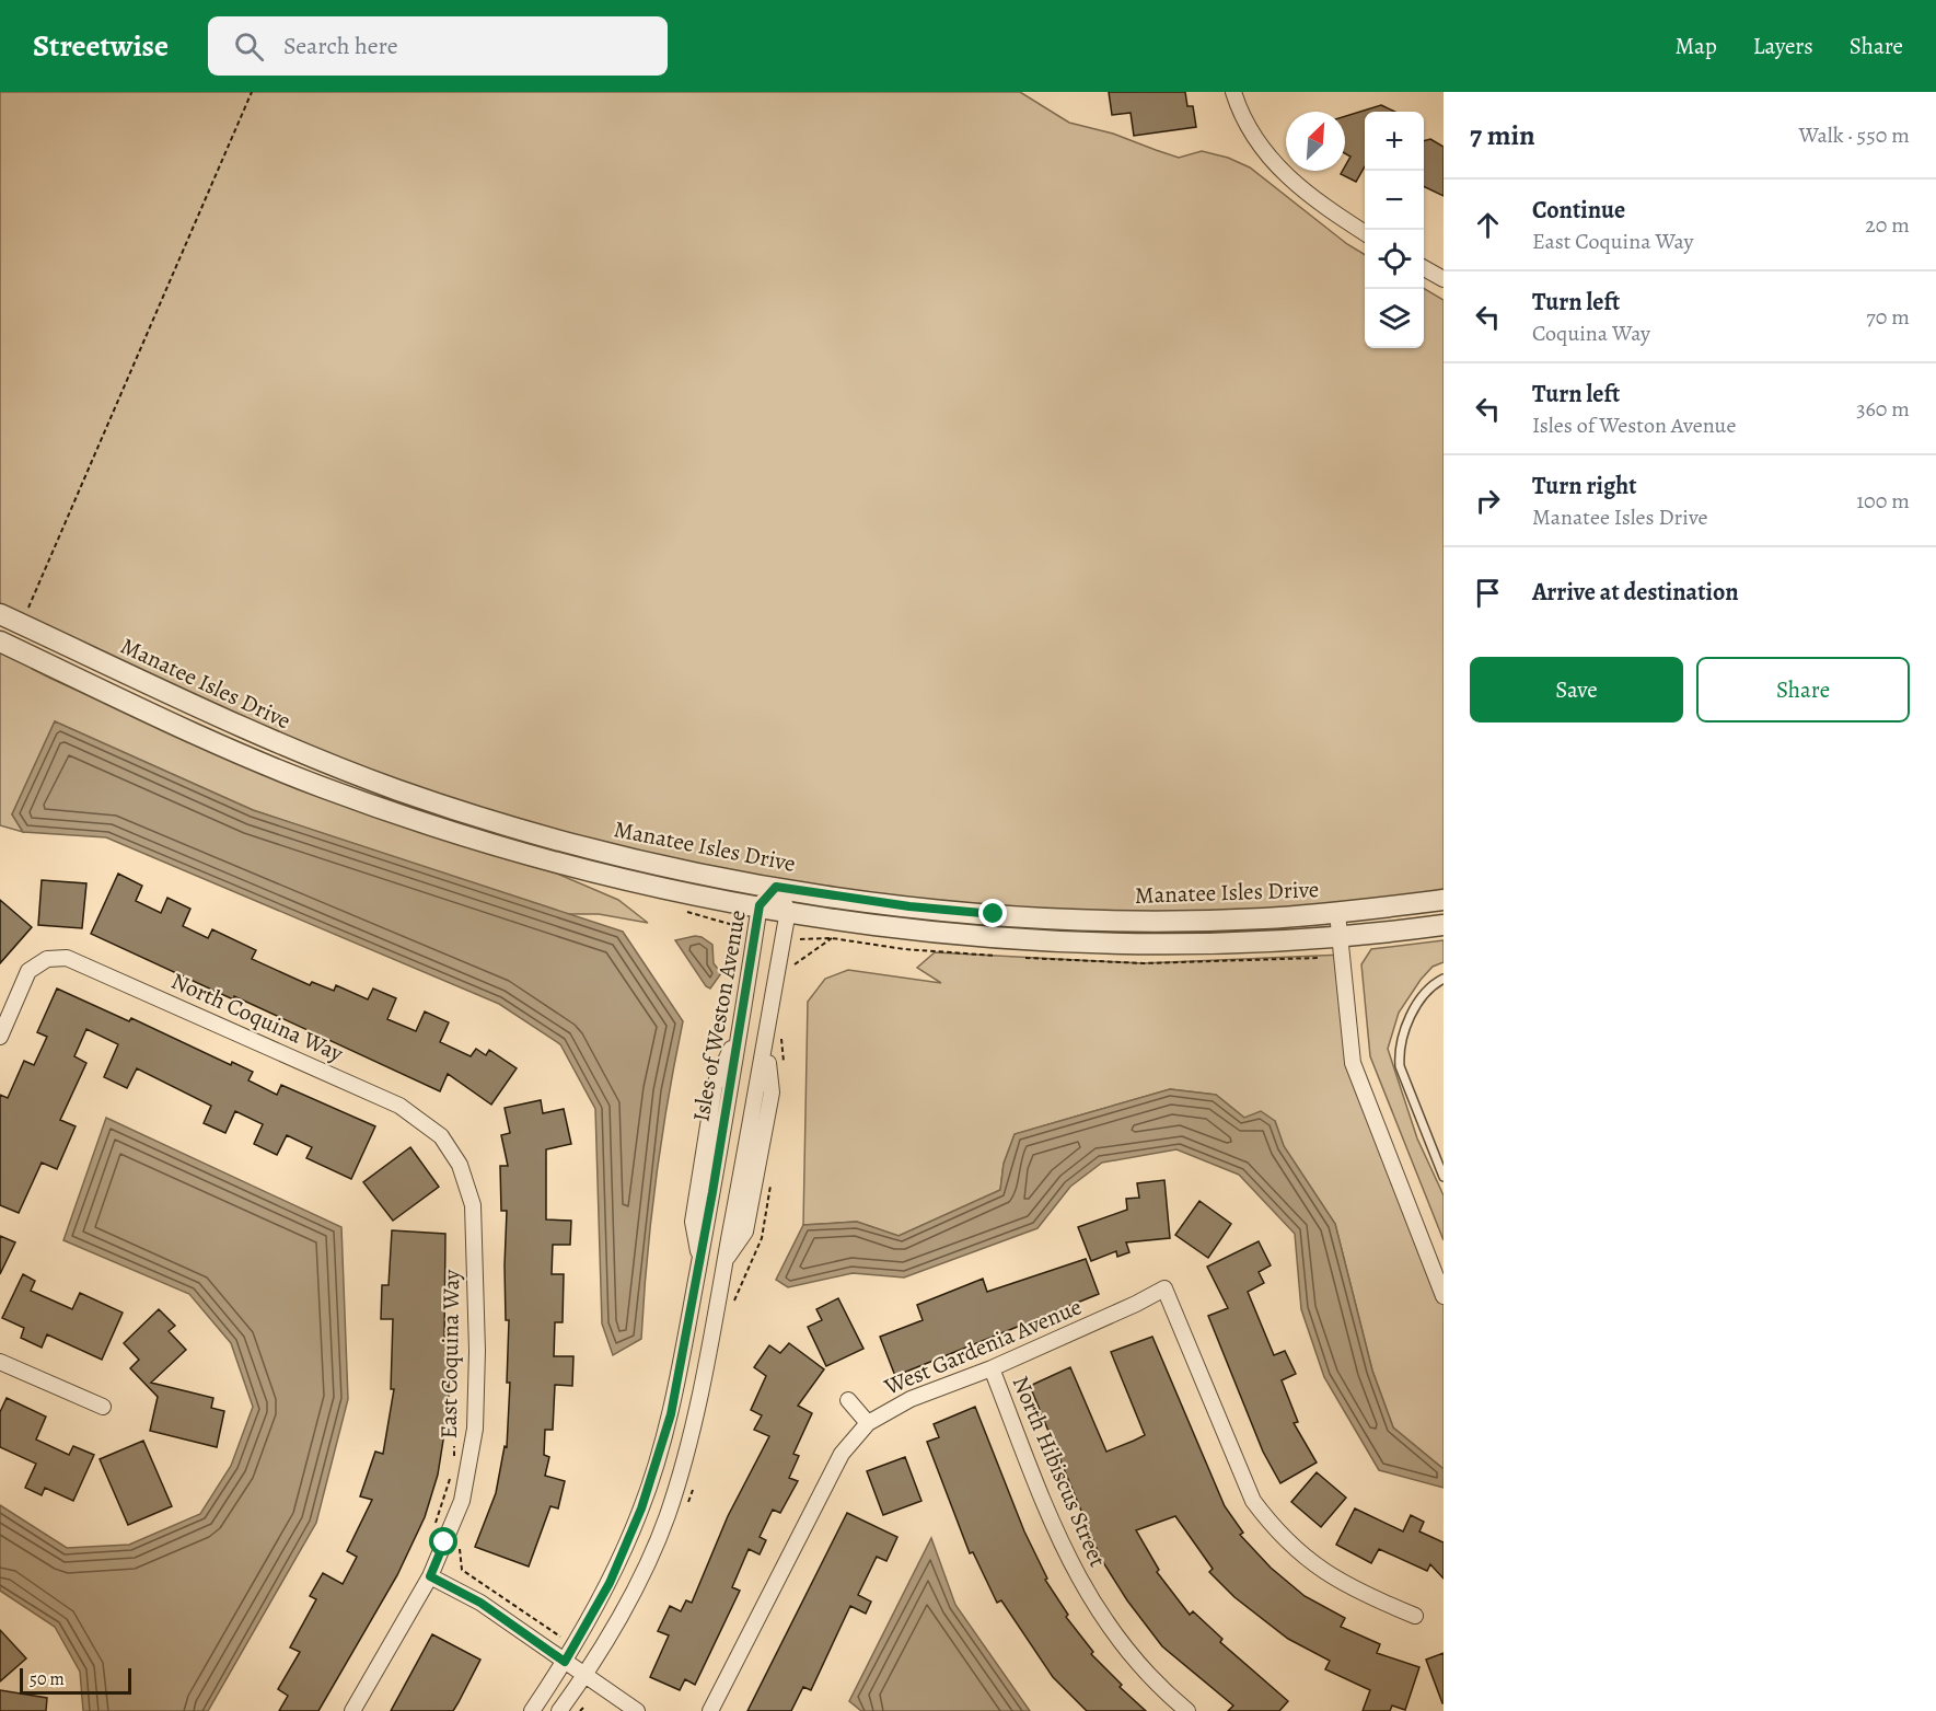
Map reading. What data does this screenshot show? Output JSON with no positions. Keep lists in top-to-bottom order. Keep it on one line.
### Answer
{"streets":{"street":["Manatee Isles Drive","Isles of Weston Avenue","North Coquina Way","West Gardenia Avenue","East Coquina Way","North Hibiscus Street"]},"crossings":[["Manatee Isles Drive","Isles of Weston Avenue"],["North Coquina Way","East Coquina Way"],["West Gardenia Avenue","North Hibiscus Street"]],"scale_bar":"50 m","north":"top right","page":{"header":"Streetwise","search":"Search here","nav":["Map","Layers","Share"],"heading":["7 min","Walk · 550 m"],"map_buttons":["+","−"],"list":[["Continue","East Coquina Way","20 m"],["Turn left","Coquina Way","70 m"],["Turn left","Isles of Weston Avenue","360 m"],["Turn right","Manatee Isles Drive","100 m"],"Arrive at destination"],"buttons":["Save","Share"],"scale":"50 m"}}
